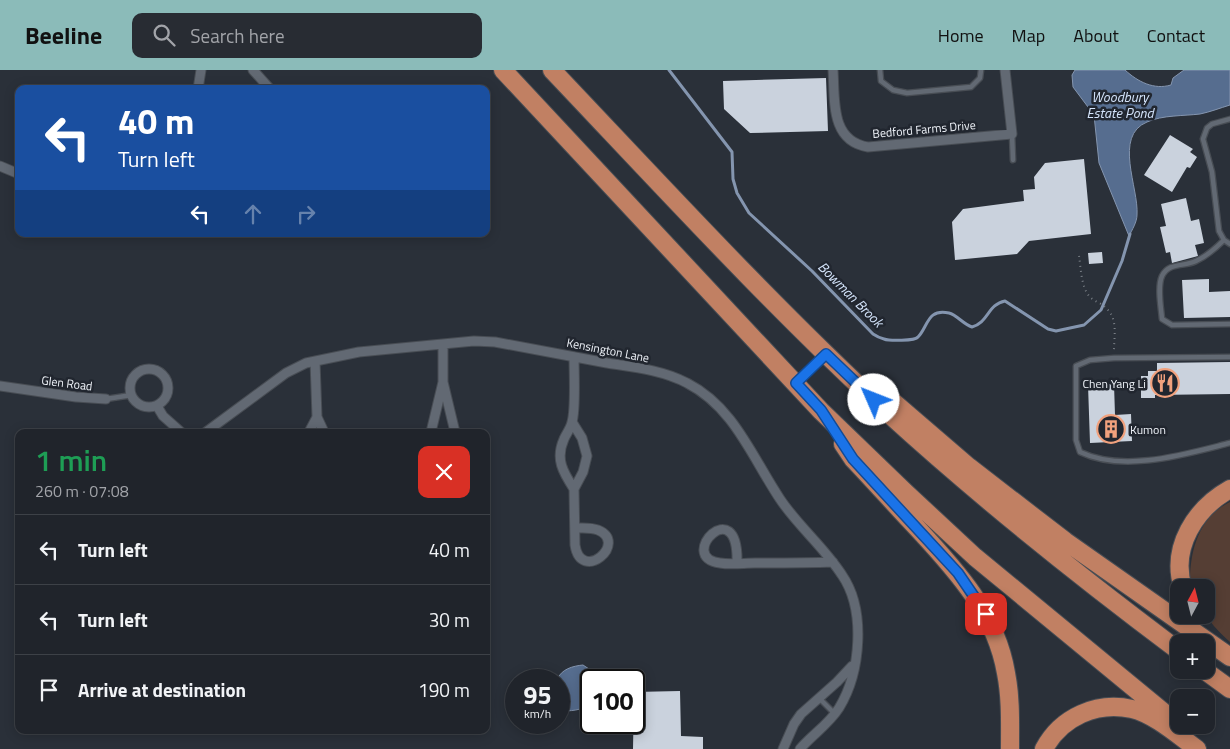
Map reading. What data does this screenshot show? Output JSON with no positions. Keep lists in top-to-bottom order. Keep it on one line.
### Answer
{"streets":{"street":["Bedford Farms Drive","Kensington Lane","Glen Road"]},"water":["Woodbury Estate Pond","Bowman Brook"],"places":{"restaurant":["Chen Yang Li"],"building":["Kumon"]},"north":"top","page":{"header":"Beeline","search":"Search here","nav":["Home","Map","About","Contact"],"turn":["40 m","Turn left"],"heading":["1 min","260 m · 07:08"],"list":[{"name":"Turn left","value":"40 m"},{"name":"Turn left","value":"30 m"},{"name":"Arrive at destination","value":"190 m"}],"map_buttons":["+","−"],"speed":"95 km/h","limit":"100"}}
